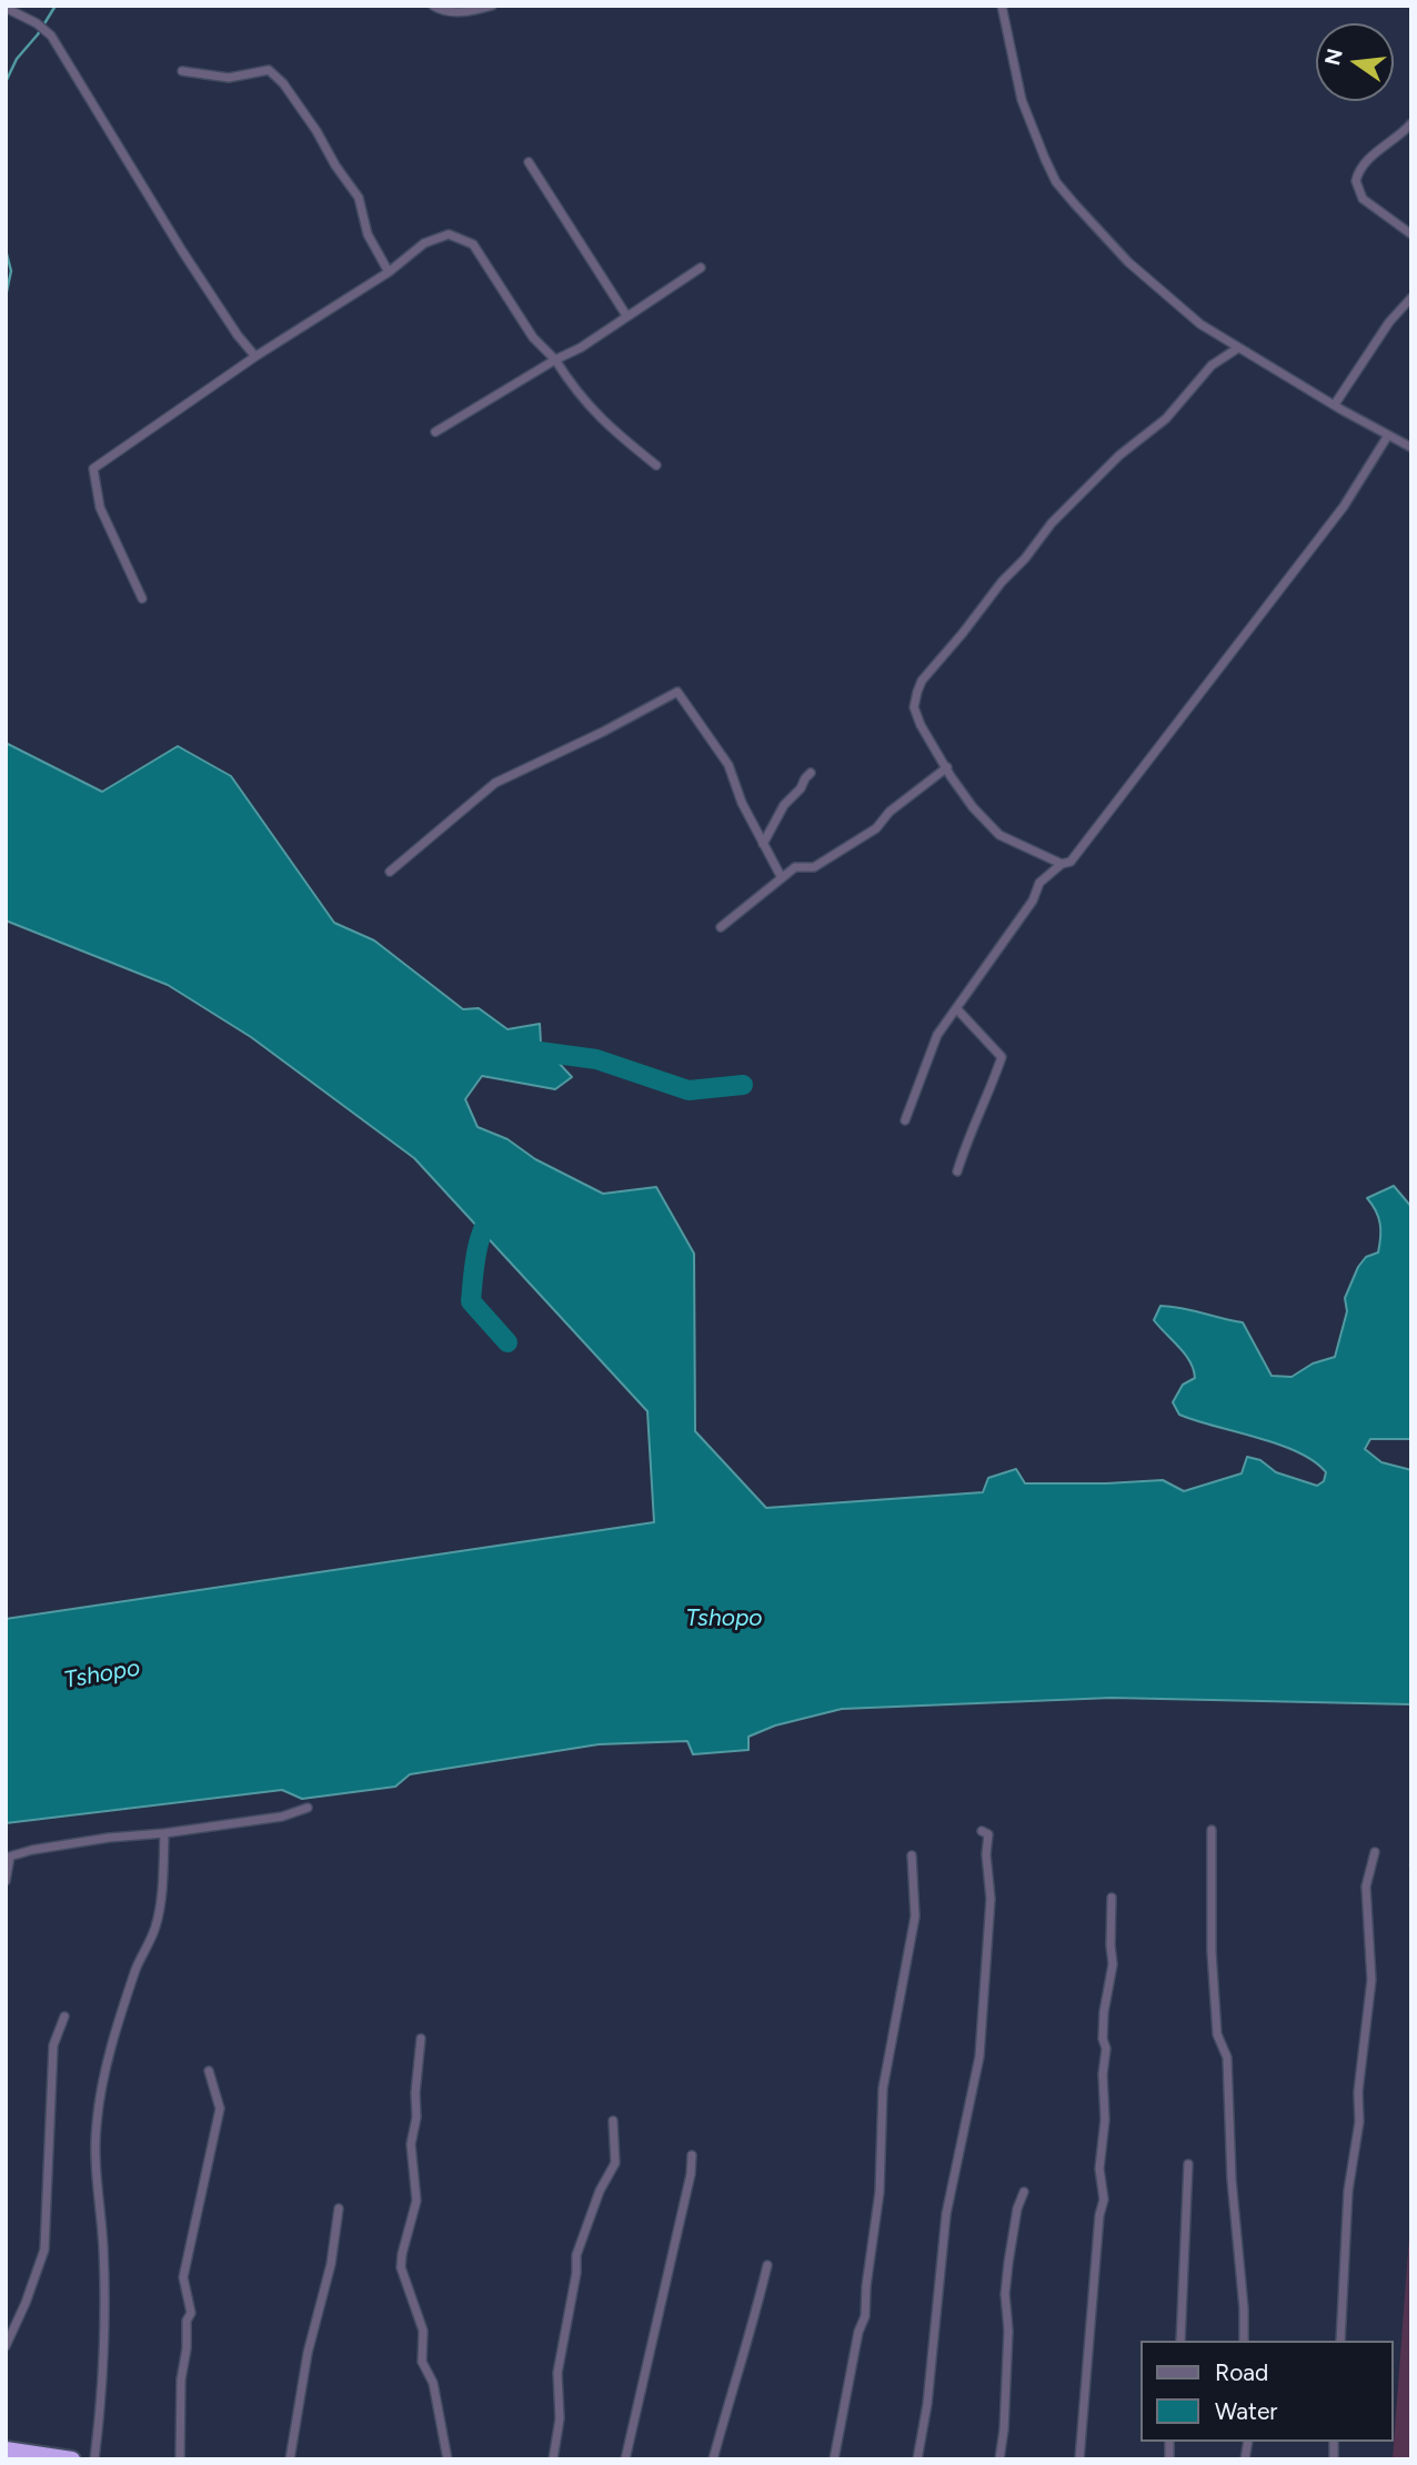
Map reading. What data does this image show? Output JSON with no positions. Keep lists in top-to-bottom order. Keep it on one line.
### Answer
{"water":["Tshopo"],"legend":["Road","Water"],"north":"left"}
